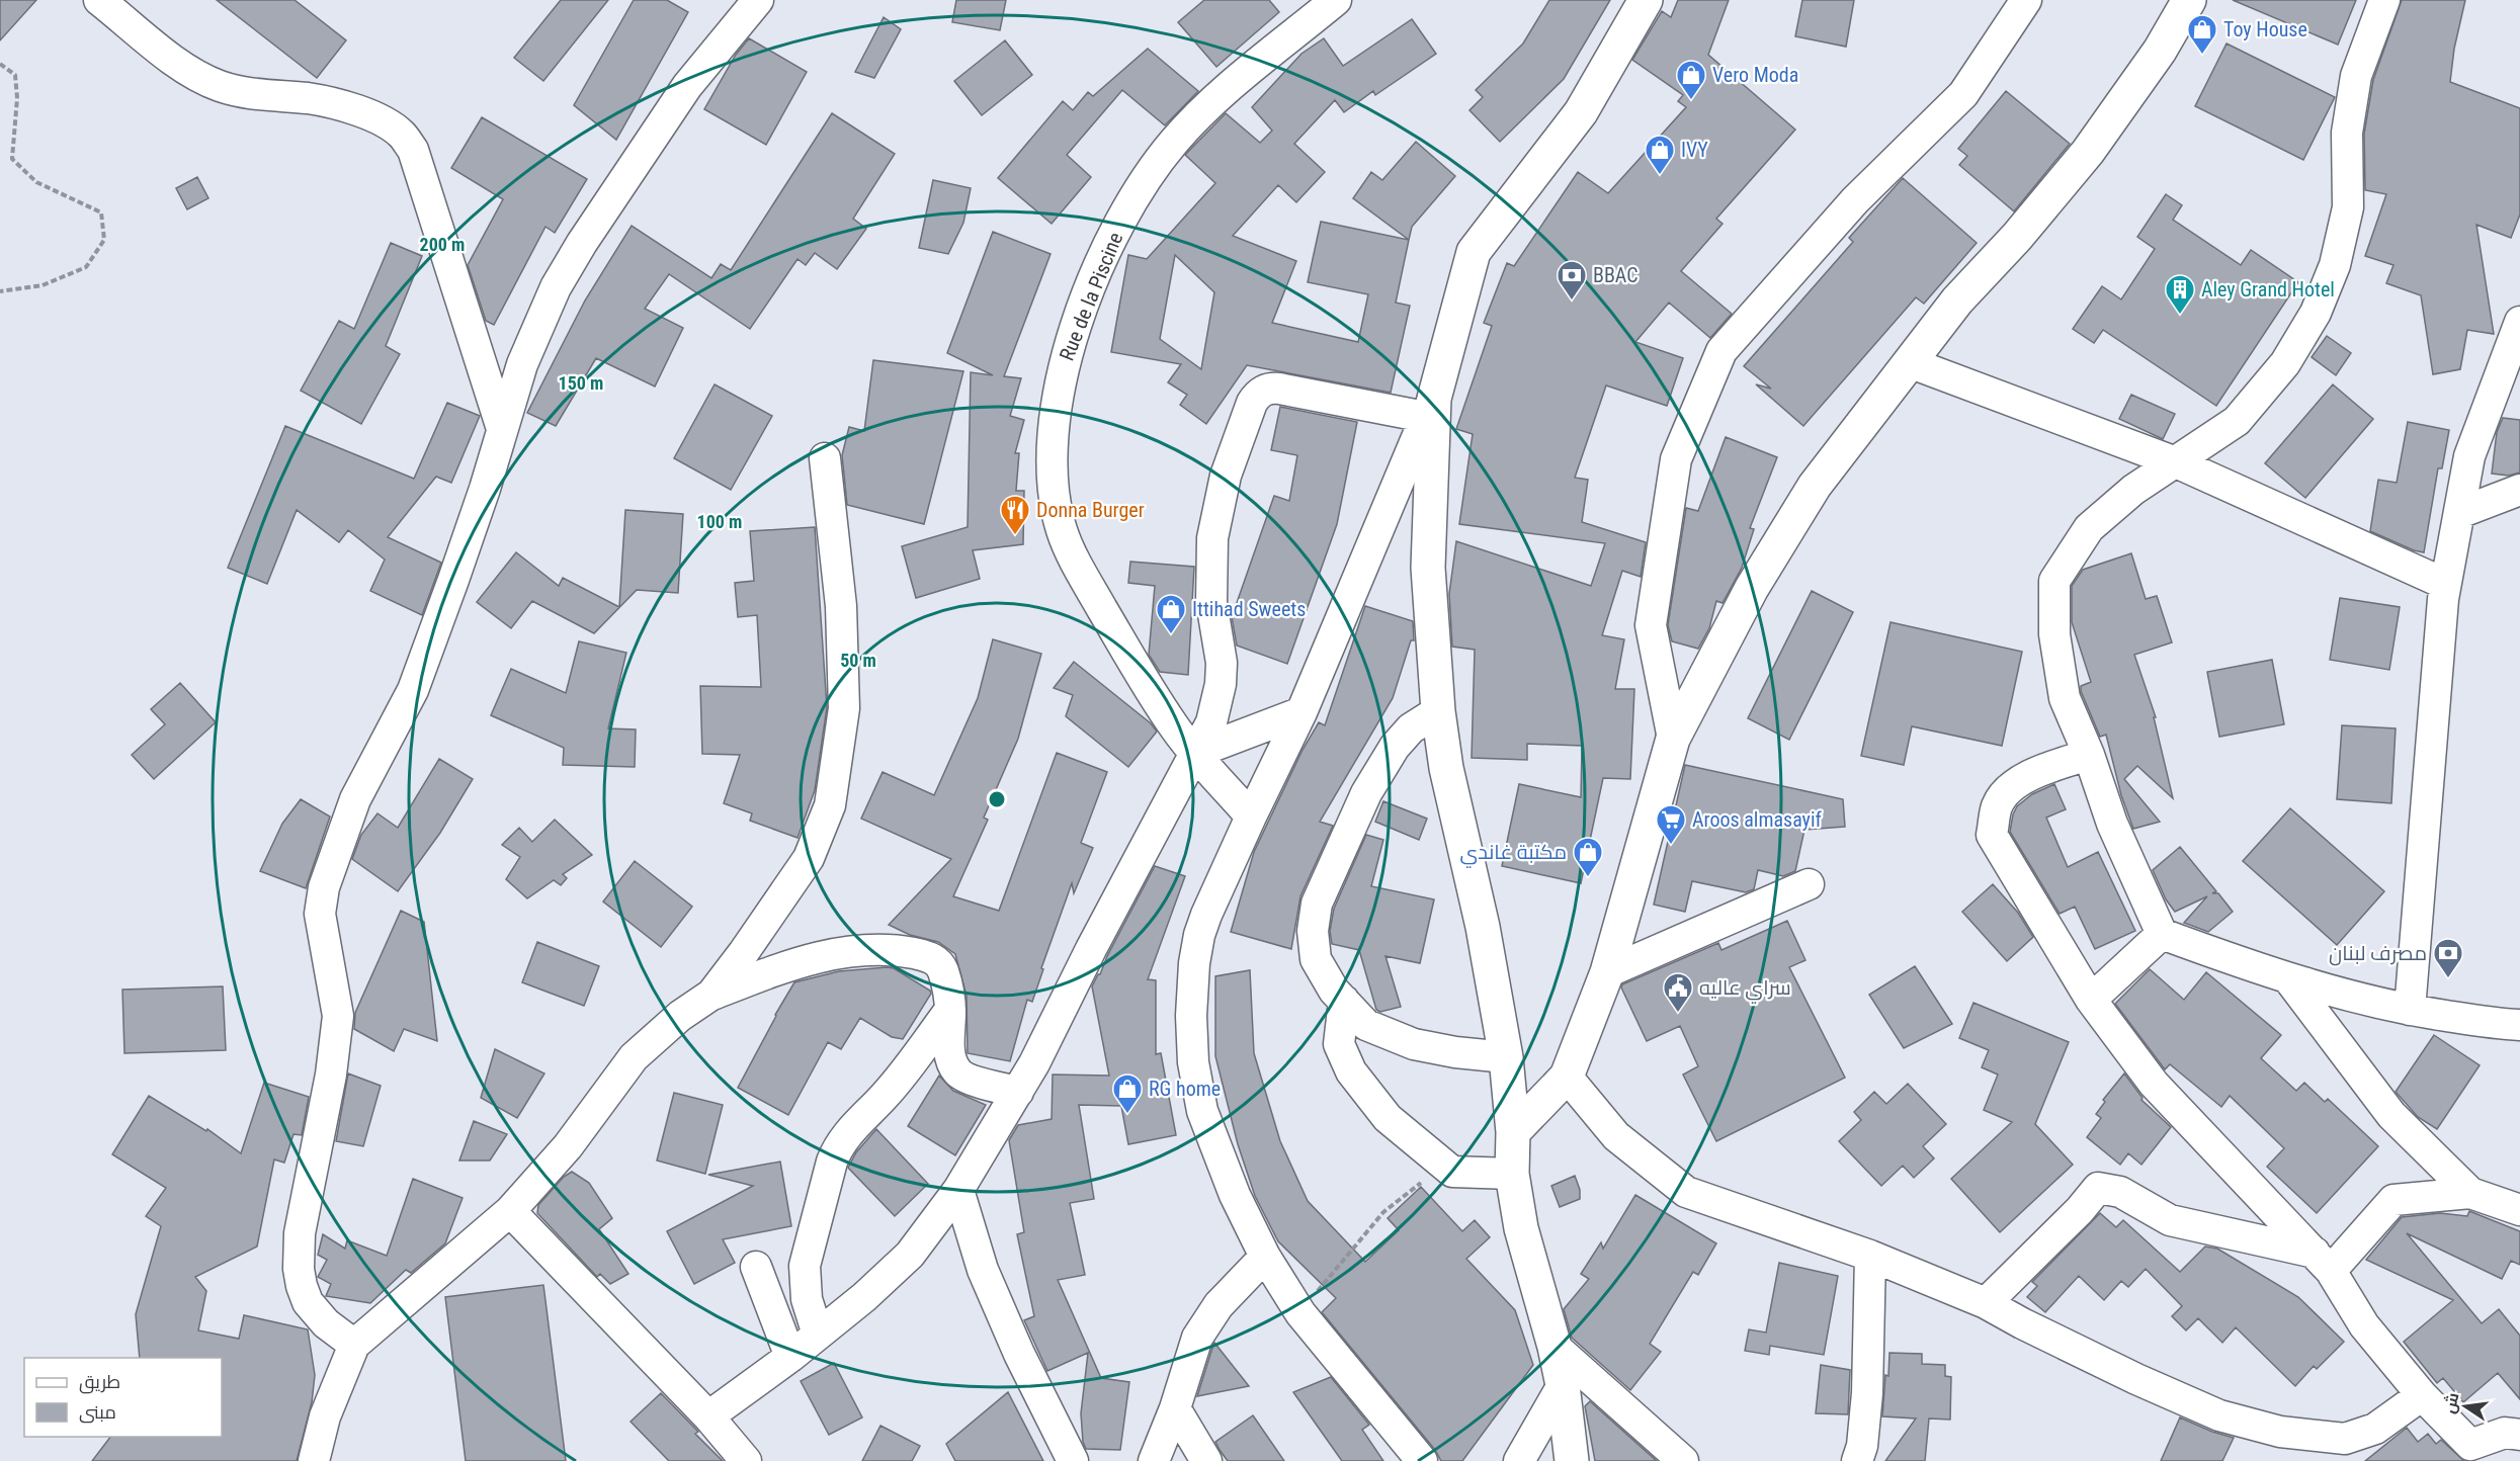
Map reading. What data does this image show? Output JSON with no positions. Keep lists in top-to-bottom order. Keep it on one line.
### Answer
{"streets":{"street":["Rue de la Piscine"]},"places":{"shop":["Toy House","Vero Moda","IVY","Ittihad Sweets","مكتبة غاندي","RG home"],"bank":["BBAC","مصرف لبنان"],"building":["Aley Grand Hotel"],"restaurant":["Donna Burger"],"supermarket":["Aroos almasayif"],"public building":["سراي عاليه"]},"legend":["طريق","مبنى"],"north":"left","rings":["200 m","150 m","100 m","50 m"]}
